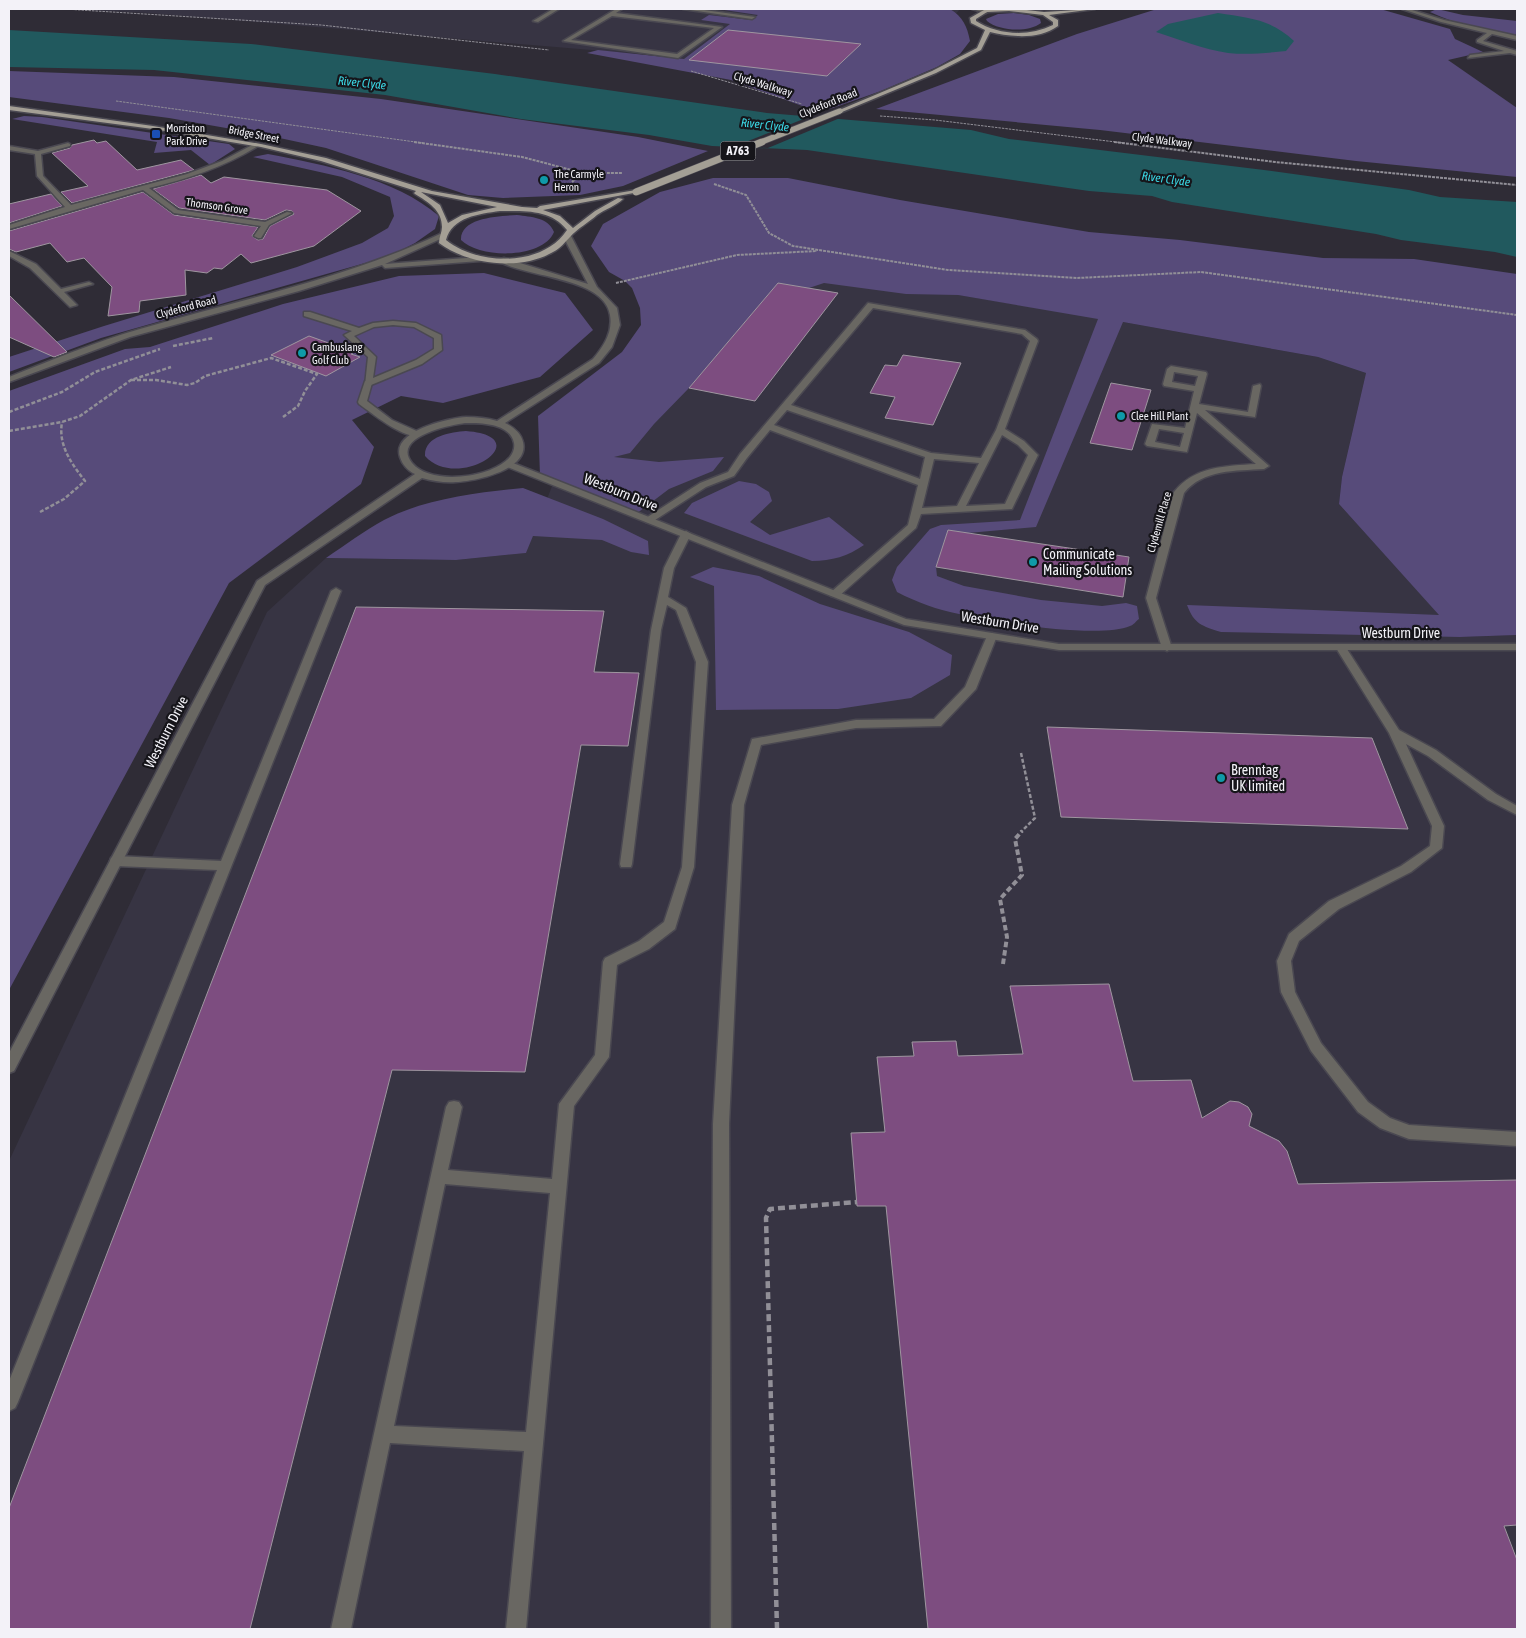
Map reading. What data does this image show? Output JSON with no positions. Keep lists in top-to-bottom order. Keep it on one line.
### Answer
{"streets":{"main road":["Clydeford Road","Bridge Street","A763"],"street":["Thomson Grove","Westburn Drive","Clydemill Place"],"path":["Clyde Walkway"]},"crossings":[["Clydeford Road","Bridge Street"],["Westburn Drive","Clydemill Place"]],"water":["River Clyde"],"places":{"transit":["Morriston Park Drive"],"other":["The Carmyle Heron","Cambuslang Golf Club","Clee Hill Plant","Communicate Mailing Solutions","Brenntag UK limited"]}}
